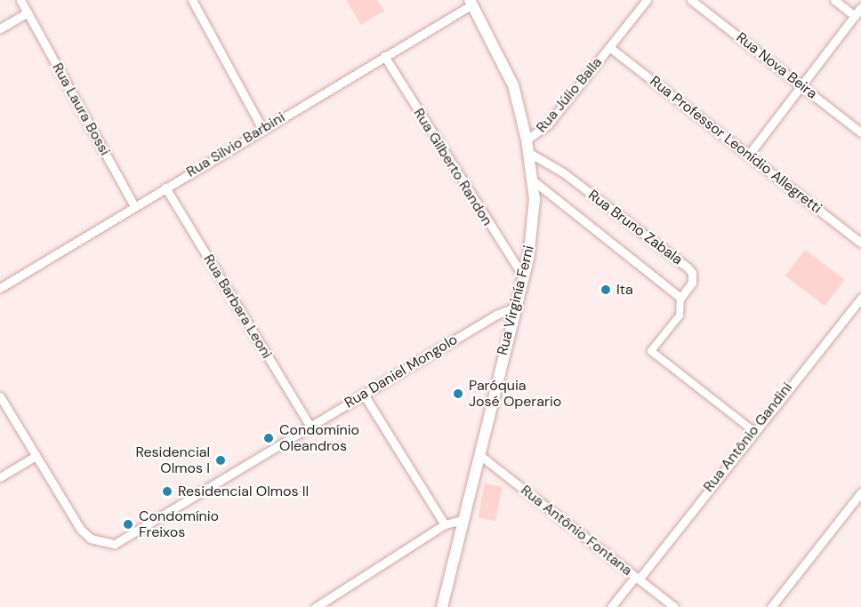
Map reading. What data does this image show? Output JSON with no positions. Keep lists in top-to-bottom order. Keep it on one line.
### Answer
{"streets":{"street":["Rua Nova Beira","Rua Júlio Balla","Rua Laura Bossi","Rua Silvio Barbini","Rua Professor Leonídio Allegretti","Rua Gilberto Randon","Rua Bruno Zabala","Rua Virginía Ferni","Rua Barbara Leoni","Rua Daniel Mongolo","Rua Antônio Gandini","Rua Antônio Fontana"]},"crossings":[["Rua Júlio Balla","Rua Professor Leonídio Allegretti"],["Rua Júlio Balla","Rua Virginía Ferni"],["Rua Laura Bossi","Rua Silvio Barbini"],["Rua Silvio Barbini","Rua Gilberto Randon"],["Rua Silvio Barbini","Rua Virginía Ferni"],["Rua Silvio Barbini","Rua Barbara Leoni"],["Rua Gilberto Randon","Rua Virginía Ferni"],["Rua Bruno Zabala","Rua Virginía Ferni"],["Rua Virginía Ferni","Rua Daniel Mongolo"],["Rua Virginía Ferni","Rua Antônio Fontana"],["Rua Barbara Leoni","Rua Daniel Mongolo"],["Rua Antônio Gandini","Rua Antônio Fontana"]],"places":["Ita","Paróquia José Operario","Condomínio Oleandros","Residencial Olmos I","Residencial Olmos II","Condomínio Freixos"]}
